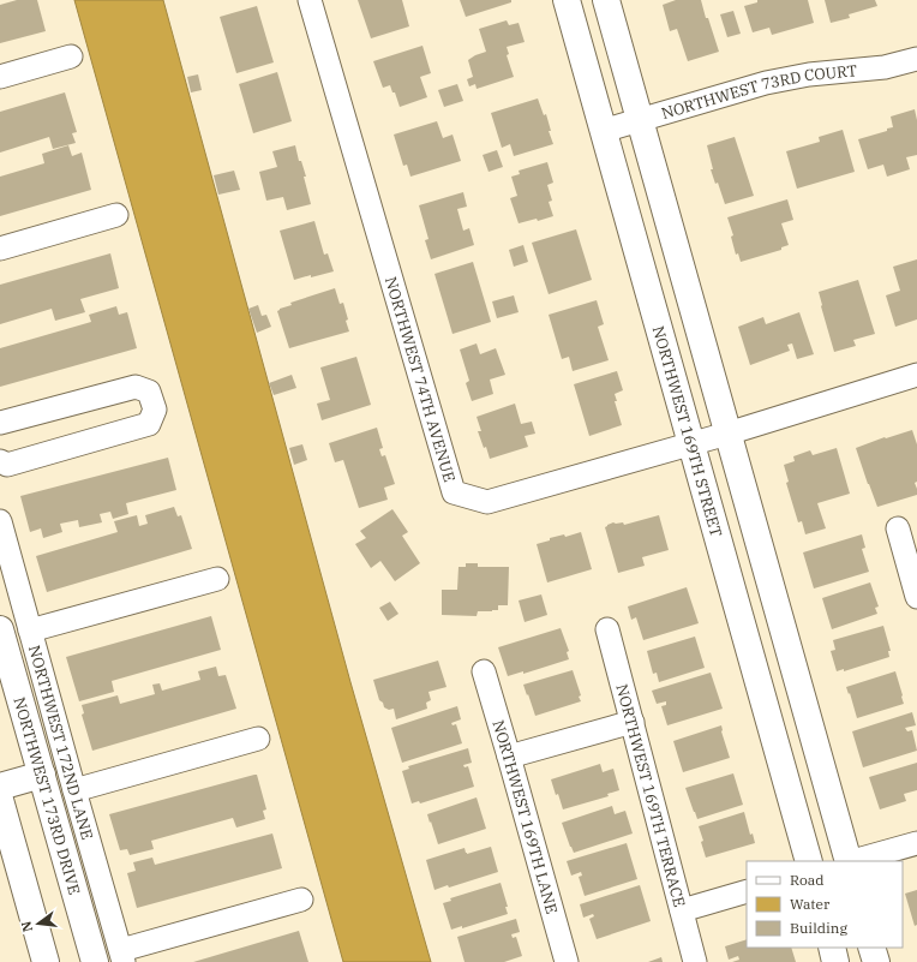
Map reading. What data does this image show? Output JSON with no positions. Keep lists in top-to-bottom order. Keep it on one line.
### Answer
{"streets":{"street":["NORTHWEST 73RD COURT","NORTHWEST 74TH AVENUE","NORTHWEST 169TH STREET","NORTHWEST 172ND LANE","NORTHWEST 173RD DRIVE","NORTHWEST 169TH TERRACE","NORTHWEST 169TH LANE"]},"crossings":[["NORTHWEST 73RD COURT","NORTHWEST 169TH STREET"],["NORTHWEST 74TH AVENUE","NORTHWEST 169TH STREET"]],"legend":["Road","Water","Building"],"north":"left"}
